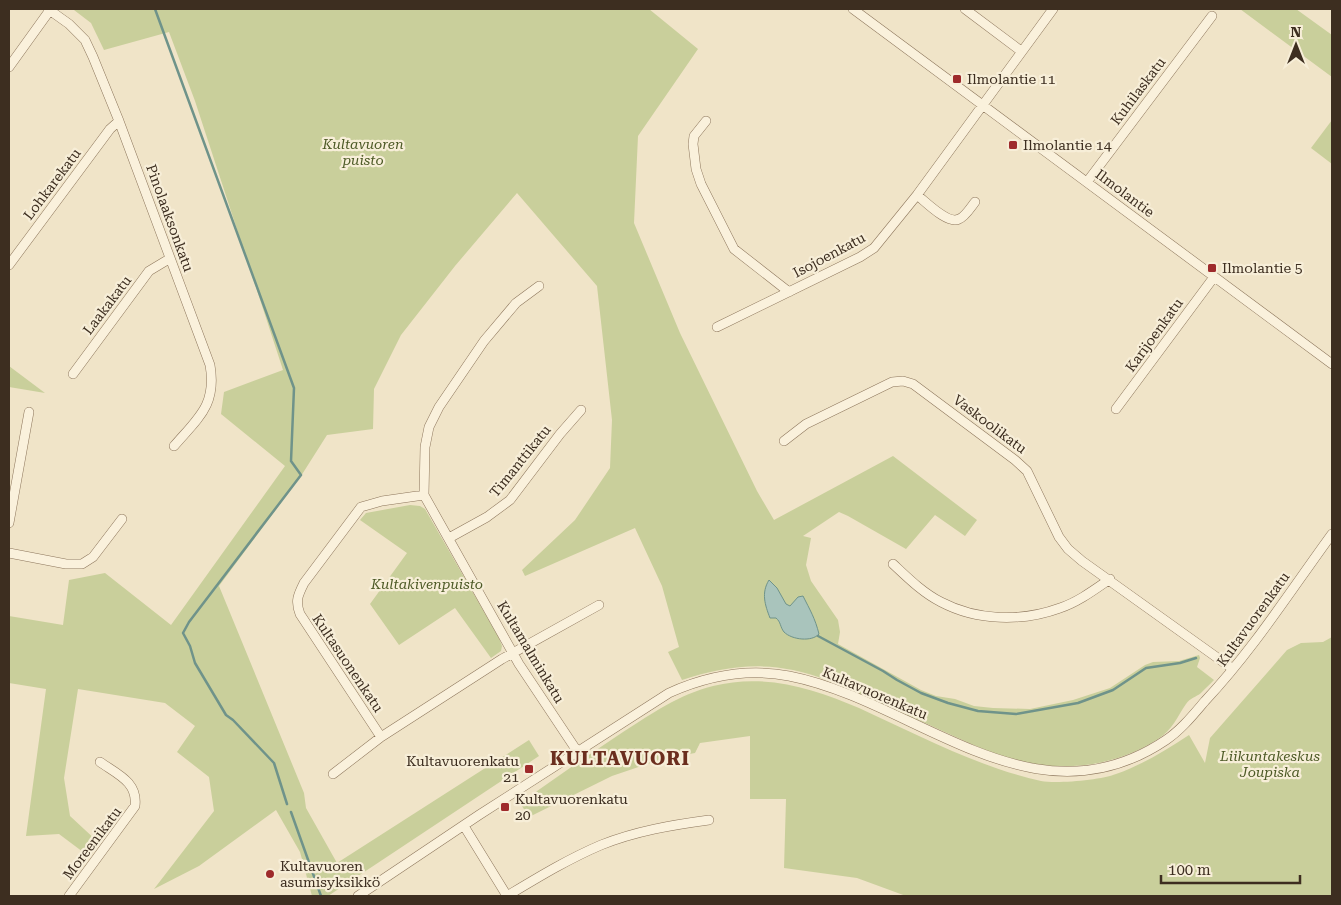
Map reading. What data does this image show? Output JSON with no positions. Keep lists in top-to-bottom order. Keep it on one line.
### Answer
{"streets":{"street":["Kuhilaskatu","Lohkarekatu","Ilmolantie","Pinolaaksonkatu","Isojoenkatu","Laakakatu","Karijoenkatu","Vaskoolikatu","Timanttikatu","Kultavuorenkatu","Kultamalminkatu","Kultasuonenkatu","Moreenikatu"]},"crossings":[["Kuhilaskatu","Ilmolantie"],["Lohkarekatu","Pinolaaksonkatu"],["Ilmolantie","Isojoenkatu"],["Ilmolantie","Karijoenkatu"],["Pinolaaksonkatu","Laakakatu"],["Vaskoolikatu","Kultavuorenkatu"],["Timanttikatu","Kultamalminkatu"],["Kultavuorenkatu","Kultamalminkatu"],["Kultamalminkatu","Kultasuonenkatu"]],"districts":["KULTAVUORI"],"parks":["Kultavuoren puisto","Kultakivenpuisto","Liikuntakeskus Joupiska"],"places":{"transit":["Ilmolantie 11","Ilmolantie 14","Ilmolantie 5","Kultavuorenkatu 21","Kultavuorenkatu 20"],"other":["Kultavuoren asumisyksikkö"]},"scale_bar":"100 m","north":"top"}
